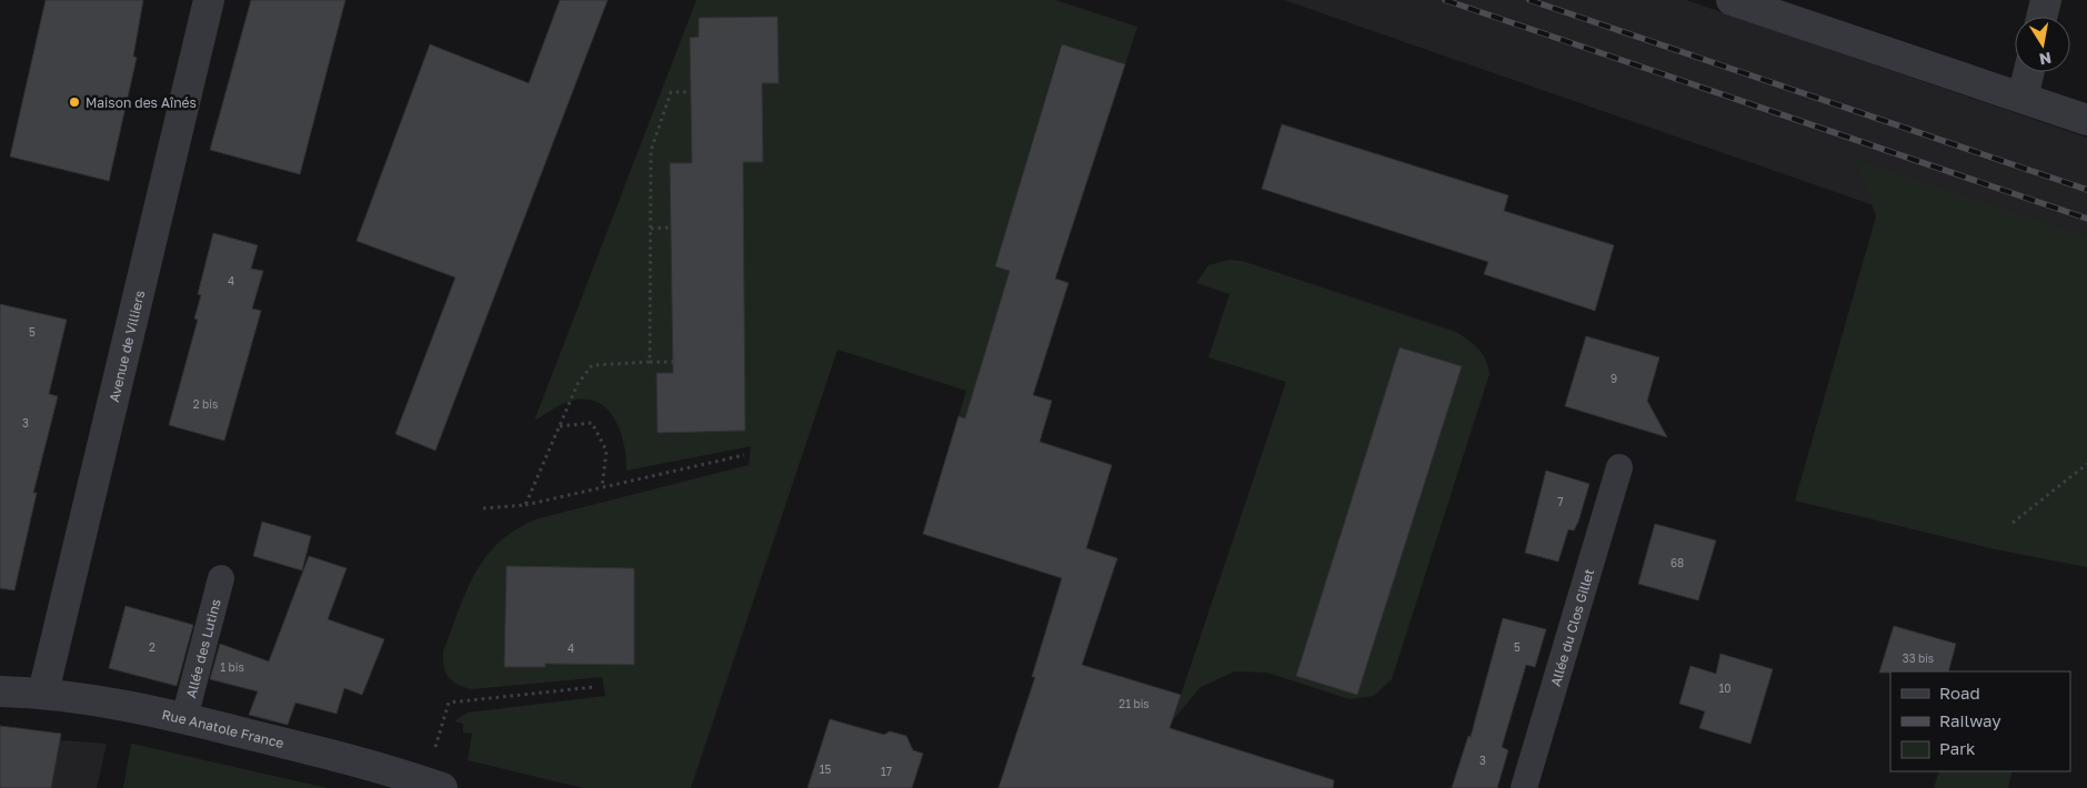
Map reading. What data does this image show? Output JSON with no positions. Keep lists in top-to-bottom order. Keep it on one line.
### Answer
{"streets":{"street":["Avenue de Villiers","Rue Anatole France"],"lane":["Allée du Clos Gillet","Allée des Lutins"]},"crossings":[["Avenue de Villiers","Rue Anatole France"],["Allée des Lutins","Rue Anatole France"]],"places":["Maison des Aînés"],"house_numbers":["4","5","9","2 bis","3","7","68","2","5","4","33 bis","1 bis","10","21 bis","3","15","17"],"legend":["Road","Railway","Park"],"north":"bottom"}
